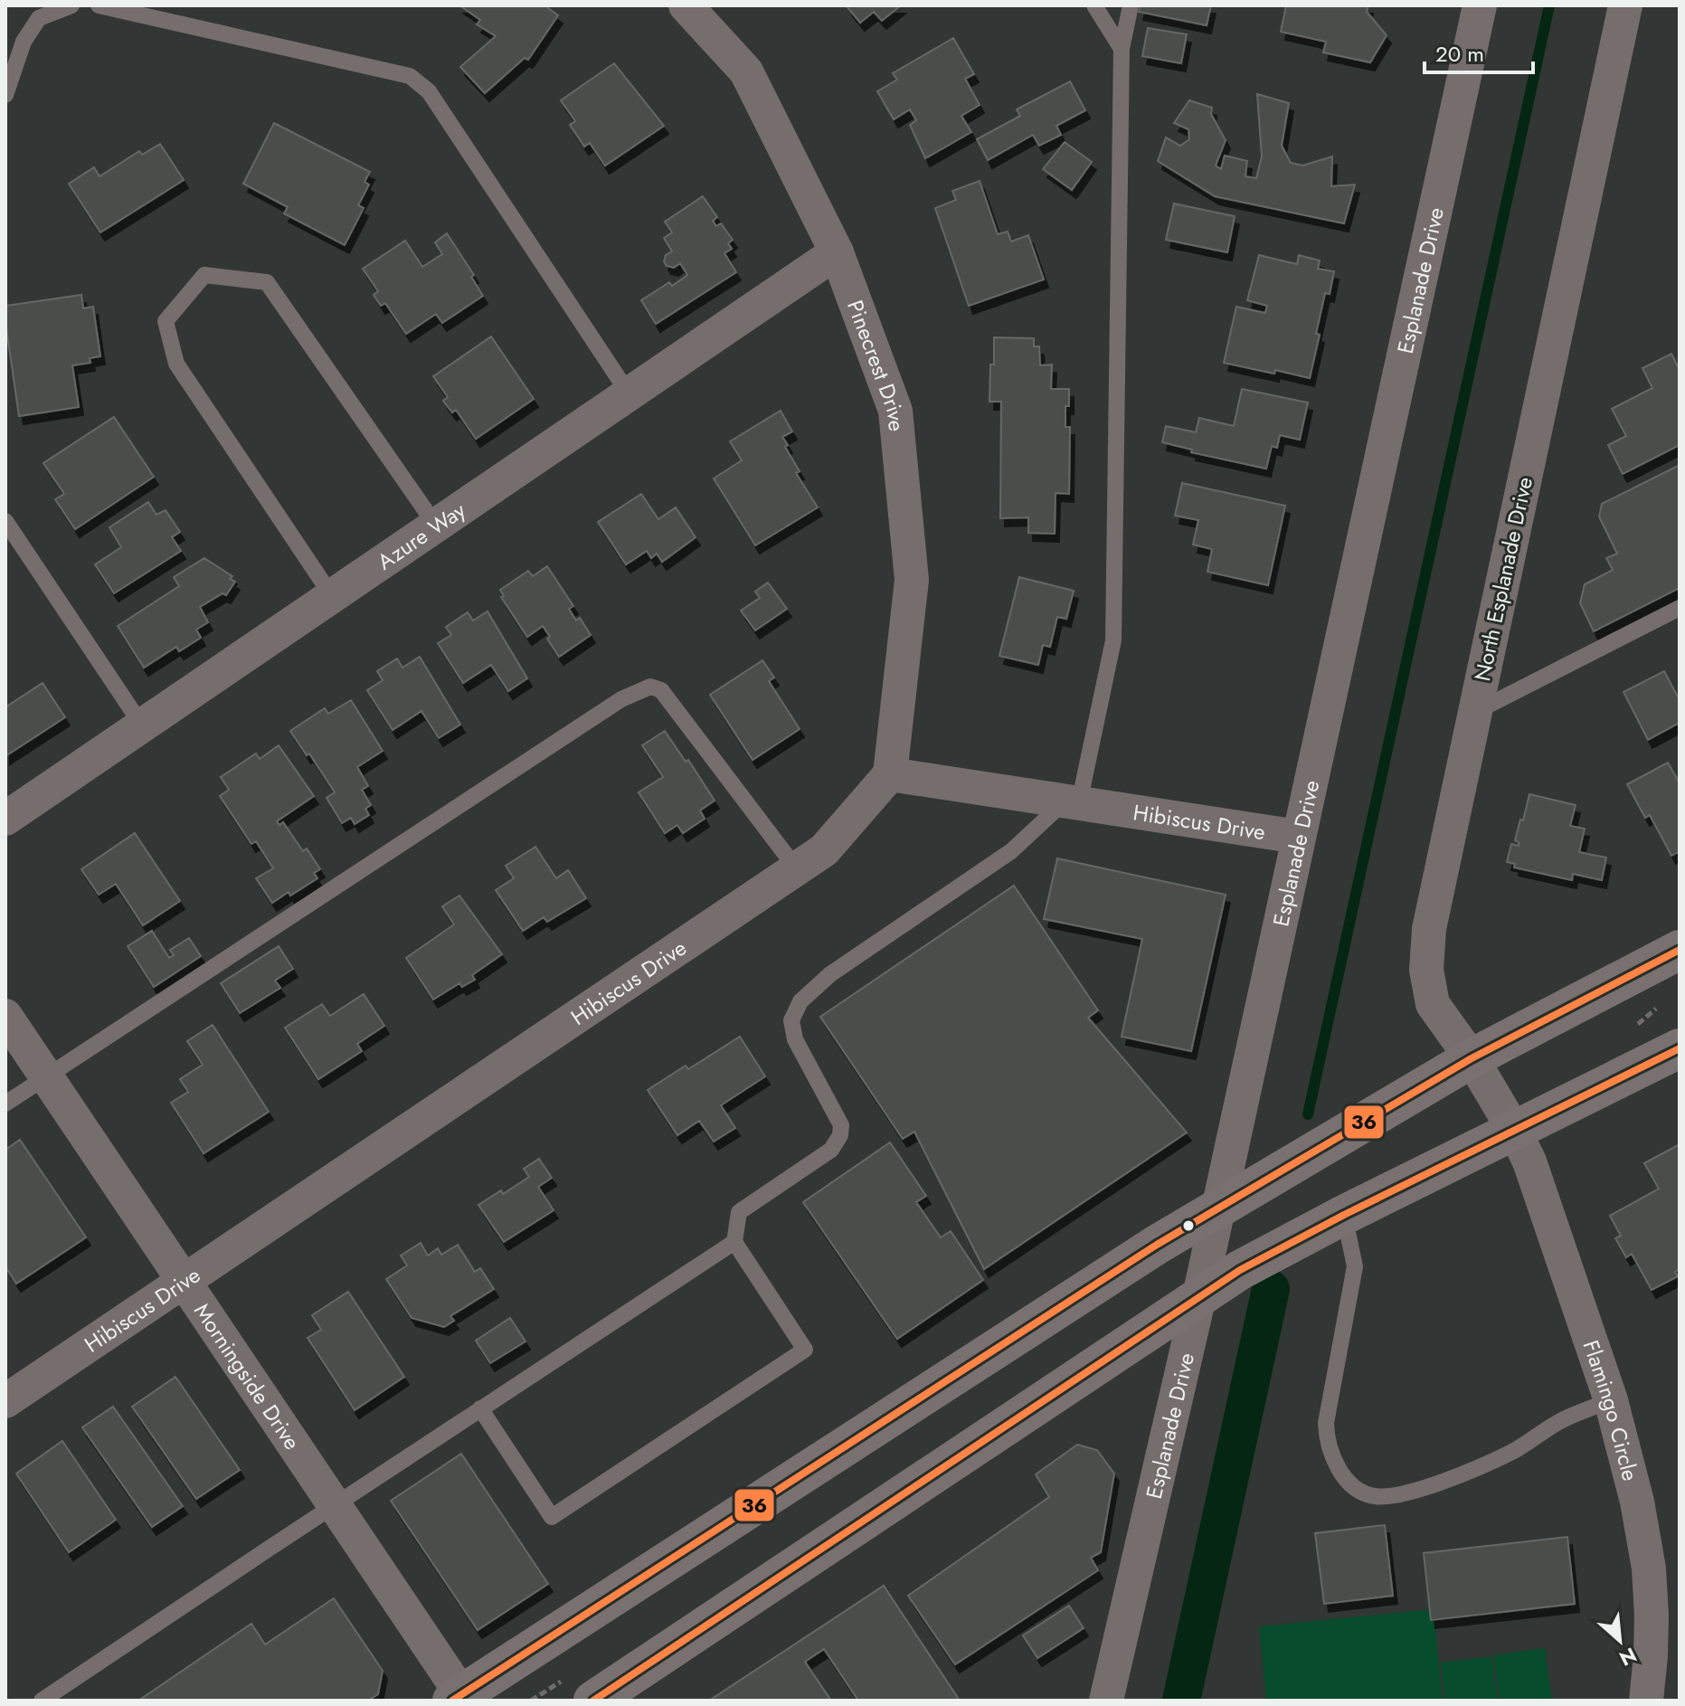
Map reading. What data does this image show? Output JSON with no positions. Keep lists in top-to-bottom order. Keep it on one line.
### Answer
{"streets":{"street":["Esplanade Drive","Pinecrest Drive","Azure Way","North Esplanade Drive","Hibiscus Drive","Morningside Drive","Flamingo Circle"]},"crossings":[["Esplanade Drive","Hibiscus Drive"],["Pinecrest Drive","Azure Way"],["Pinecrest Drive","Hibiscus Drive"],["North Esplanade Drive","Flamingo Circle"],["Hibiscus Drive","Morningside Drive"]],"lines":["transit line 36"],"scale_bar":"20 m","north":"bottom right"}
